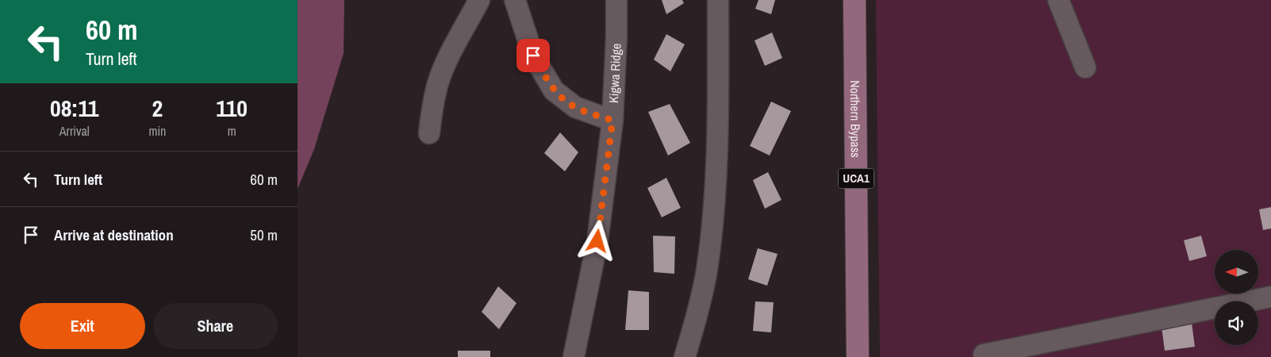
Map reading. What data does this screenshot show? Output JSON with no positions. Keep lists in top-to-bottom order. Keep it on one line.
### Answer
{"streets":{"main road":["Northern Bypass","UCA1"],"street":["Kigwa Ridge"]},"north":"left","page":{"turn":["60 m","Turn left"],"eta":["08:11","Arrival","2","min","110","m"],"list":[{"name":"Turn left","value":"60 m"},{"name":"Arrive at destination","value":"50 m"}],"buttons":["Exit","Share"]}}
